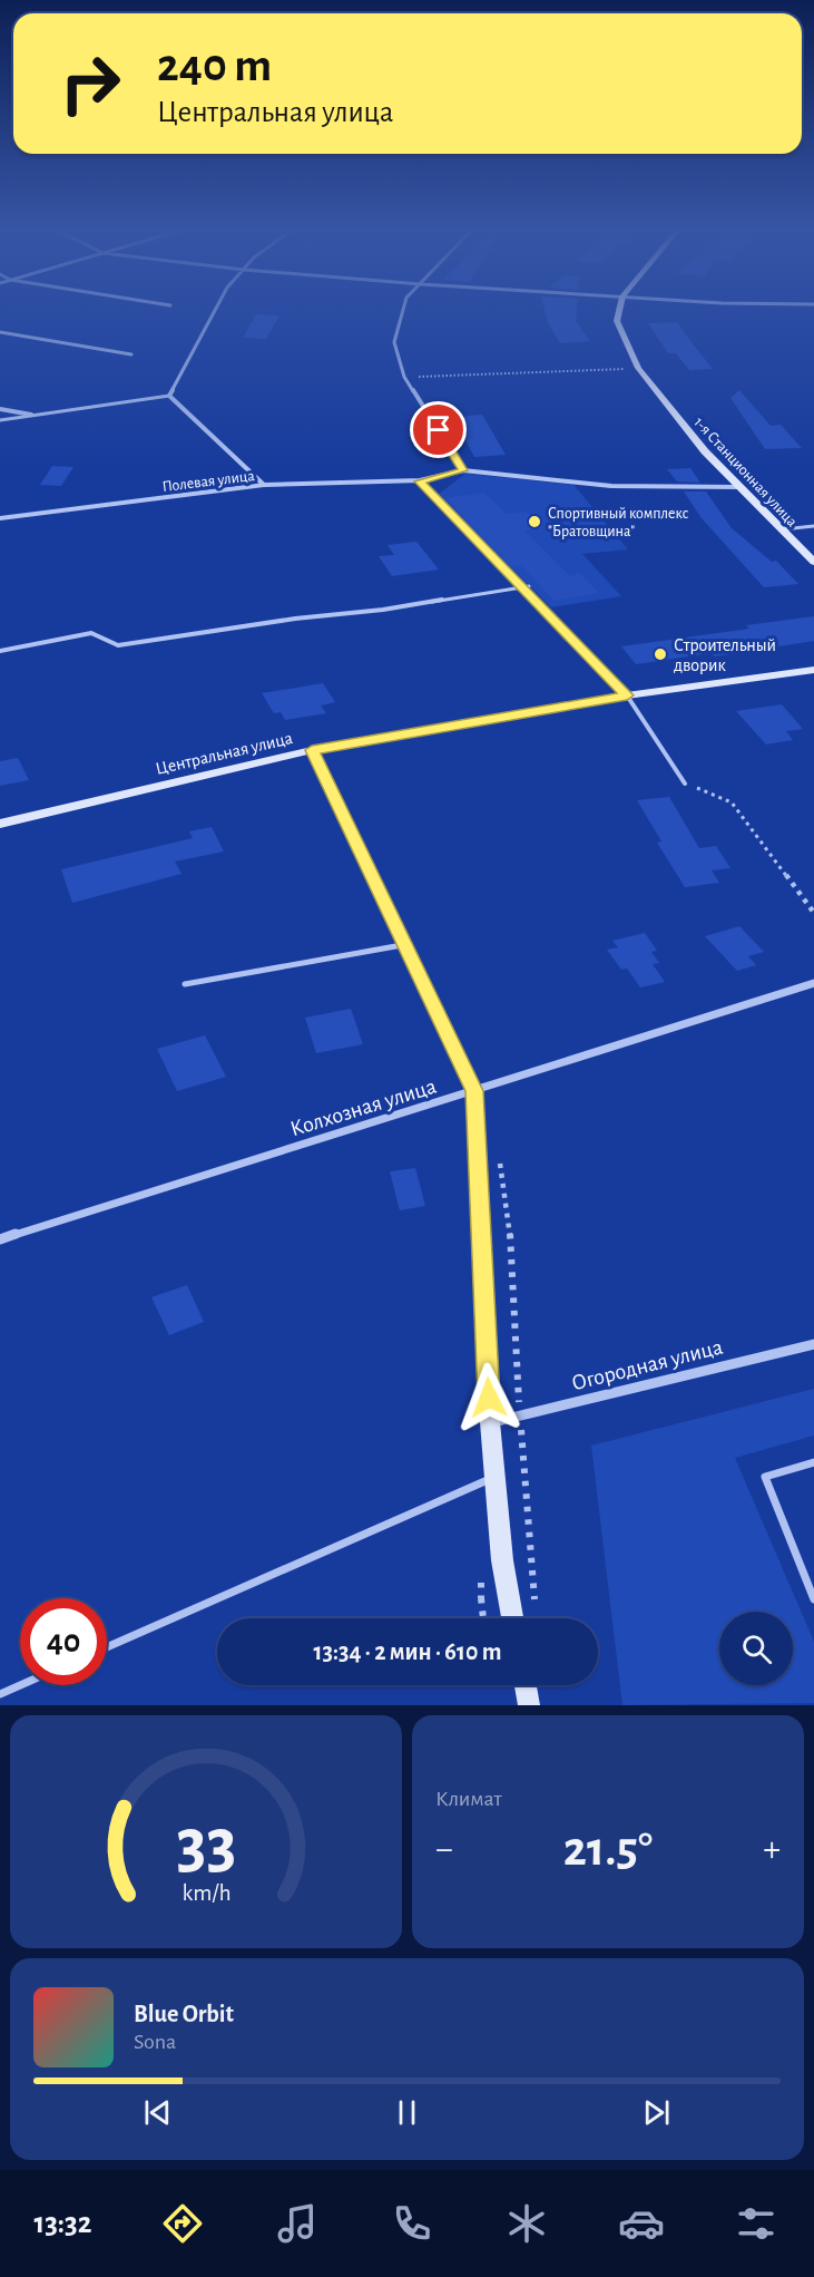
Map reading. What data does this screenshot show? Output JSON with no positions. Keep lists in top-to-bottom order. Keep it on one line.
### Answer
{"streets":{"main road":["1-я Станционная улица","Центральная улица"],"street":["Полевая улица","Колхозная улица","Огородная улица"]},"places":["Спортивный комплекс \"Братовщина\"","Строительный дворик"],"page":{"turn":["240 m","Центральная улица"],"limit":"40","trip":"13:34 · 2 мин · 610 m","tile":"Климат","heat":["−","21.5°","+"],"song":["Blue Orbit","Sona"],"tabs":"13:32","gauge":["33","km/h"]}}
